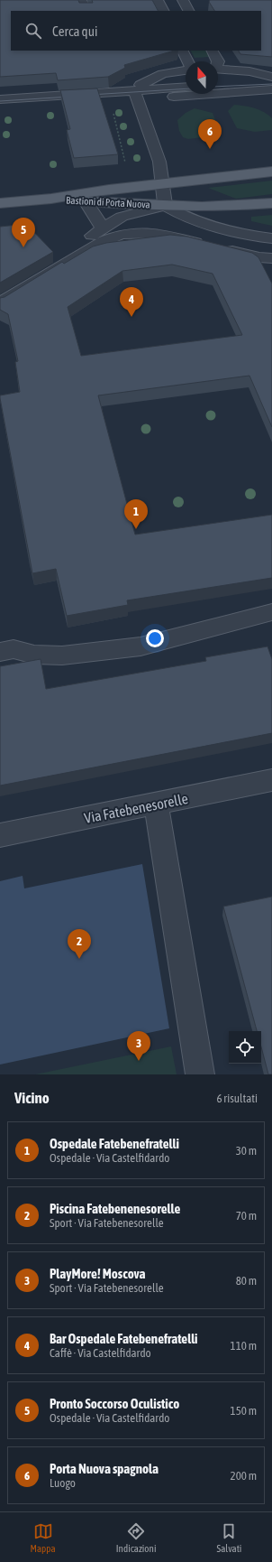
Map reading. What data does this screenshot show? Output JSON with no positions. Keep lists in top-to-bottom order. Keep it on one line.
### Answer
{"streets":{"main road":["Bastioni di Porta Nuova"],"street":["Via Fatebenesorelle"]},"north":"top","page":{"search":"Cerca qui","pins":["6","5","4","1","2","3"],"heading":["Vicino","6 risultati"],"list":[{"mark":"1","name":"Ospedale Fatebenefratelli","note":"Ospedale · Via Castelfidardo","value":"30 m"},{"mark":"2","name":"Piscina Fatebenenesorelle","note":"Sport · Via Fatebenesorelle","value":"70 m"},{"mark":"3","name":"PlayMore! Moscova","note":"Sport · Via Fatebenesorelle","value":"80 m"},{"mark":"4","name":"Bar Ospedale Fatebenefratelli","note":"Caffè · Via Castelfidardo","value":"110 m"},{"mark":"5","name":"Pronto Soccorso Oculistico","note":"Ospedale · Via Castelfidardo","value":"150 m"},{"mark":"6","name":"Porta Nuova spagnola","note":"Luogo","value":"200 m"}],"nav":["Mappa","Indicazioni","Salvati"]}}
